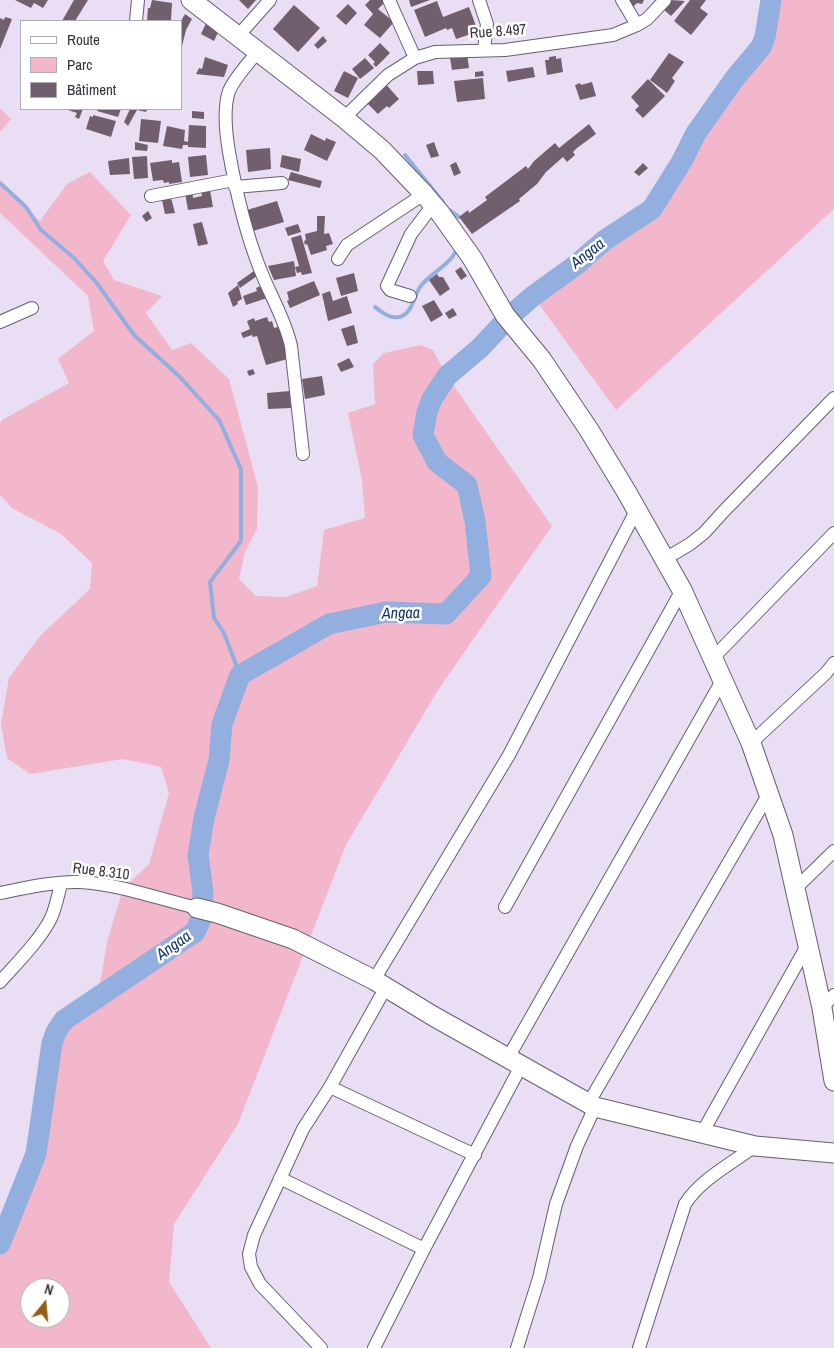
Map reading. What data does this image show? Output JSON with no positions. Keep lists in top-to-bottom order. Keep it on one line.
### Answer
{"streets":{"street":["Rue 8.497","Rue 8.310"]},"water":["Angaa"],"legend":["Route","Parc","Bâtiment"],"north":"top"}
